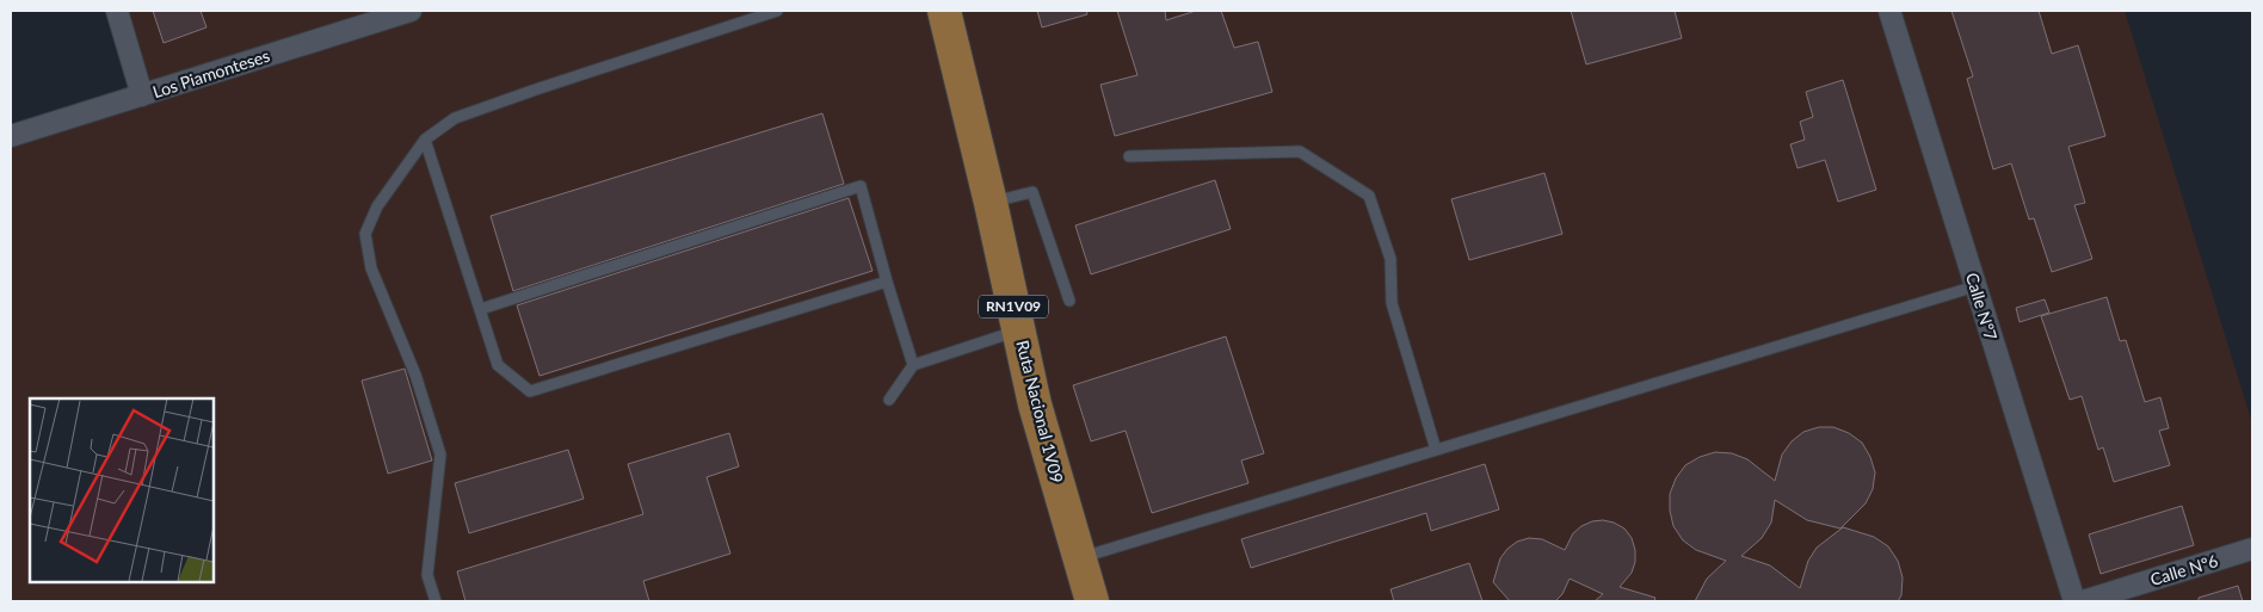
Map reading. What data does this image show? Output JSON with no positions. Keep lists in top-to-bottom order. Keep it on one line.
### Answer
{"streets":{"main road":["RN1V09","Ruta Nacional 1V09"],"street":["Los Piamonteses","Calle Nº7","Calle Nº6"]}}
